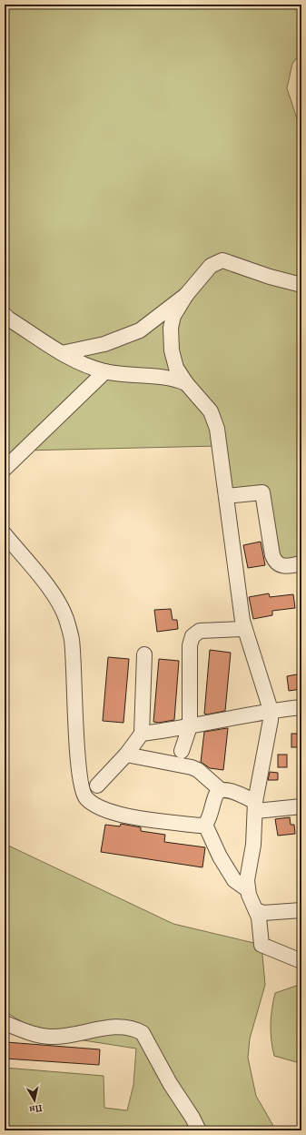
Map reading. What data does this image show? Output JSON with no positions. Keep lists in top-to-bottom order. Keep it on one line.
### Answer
{"north":"bottom"}
